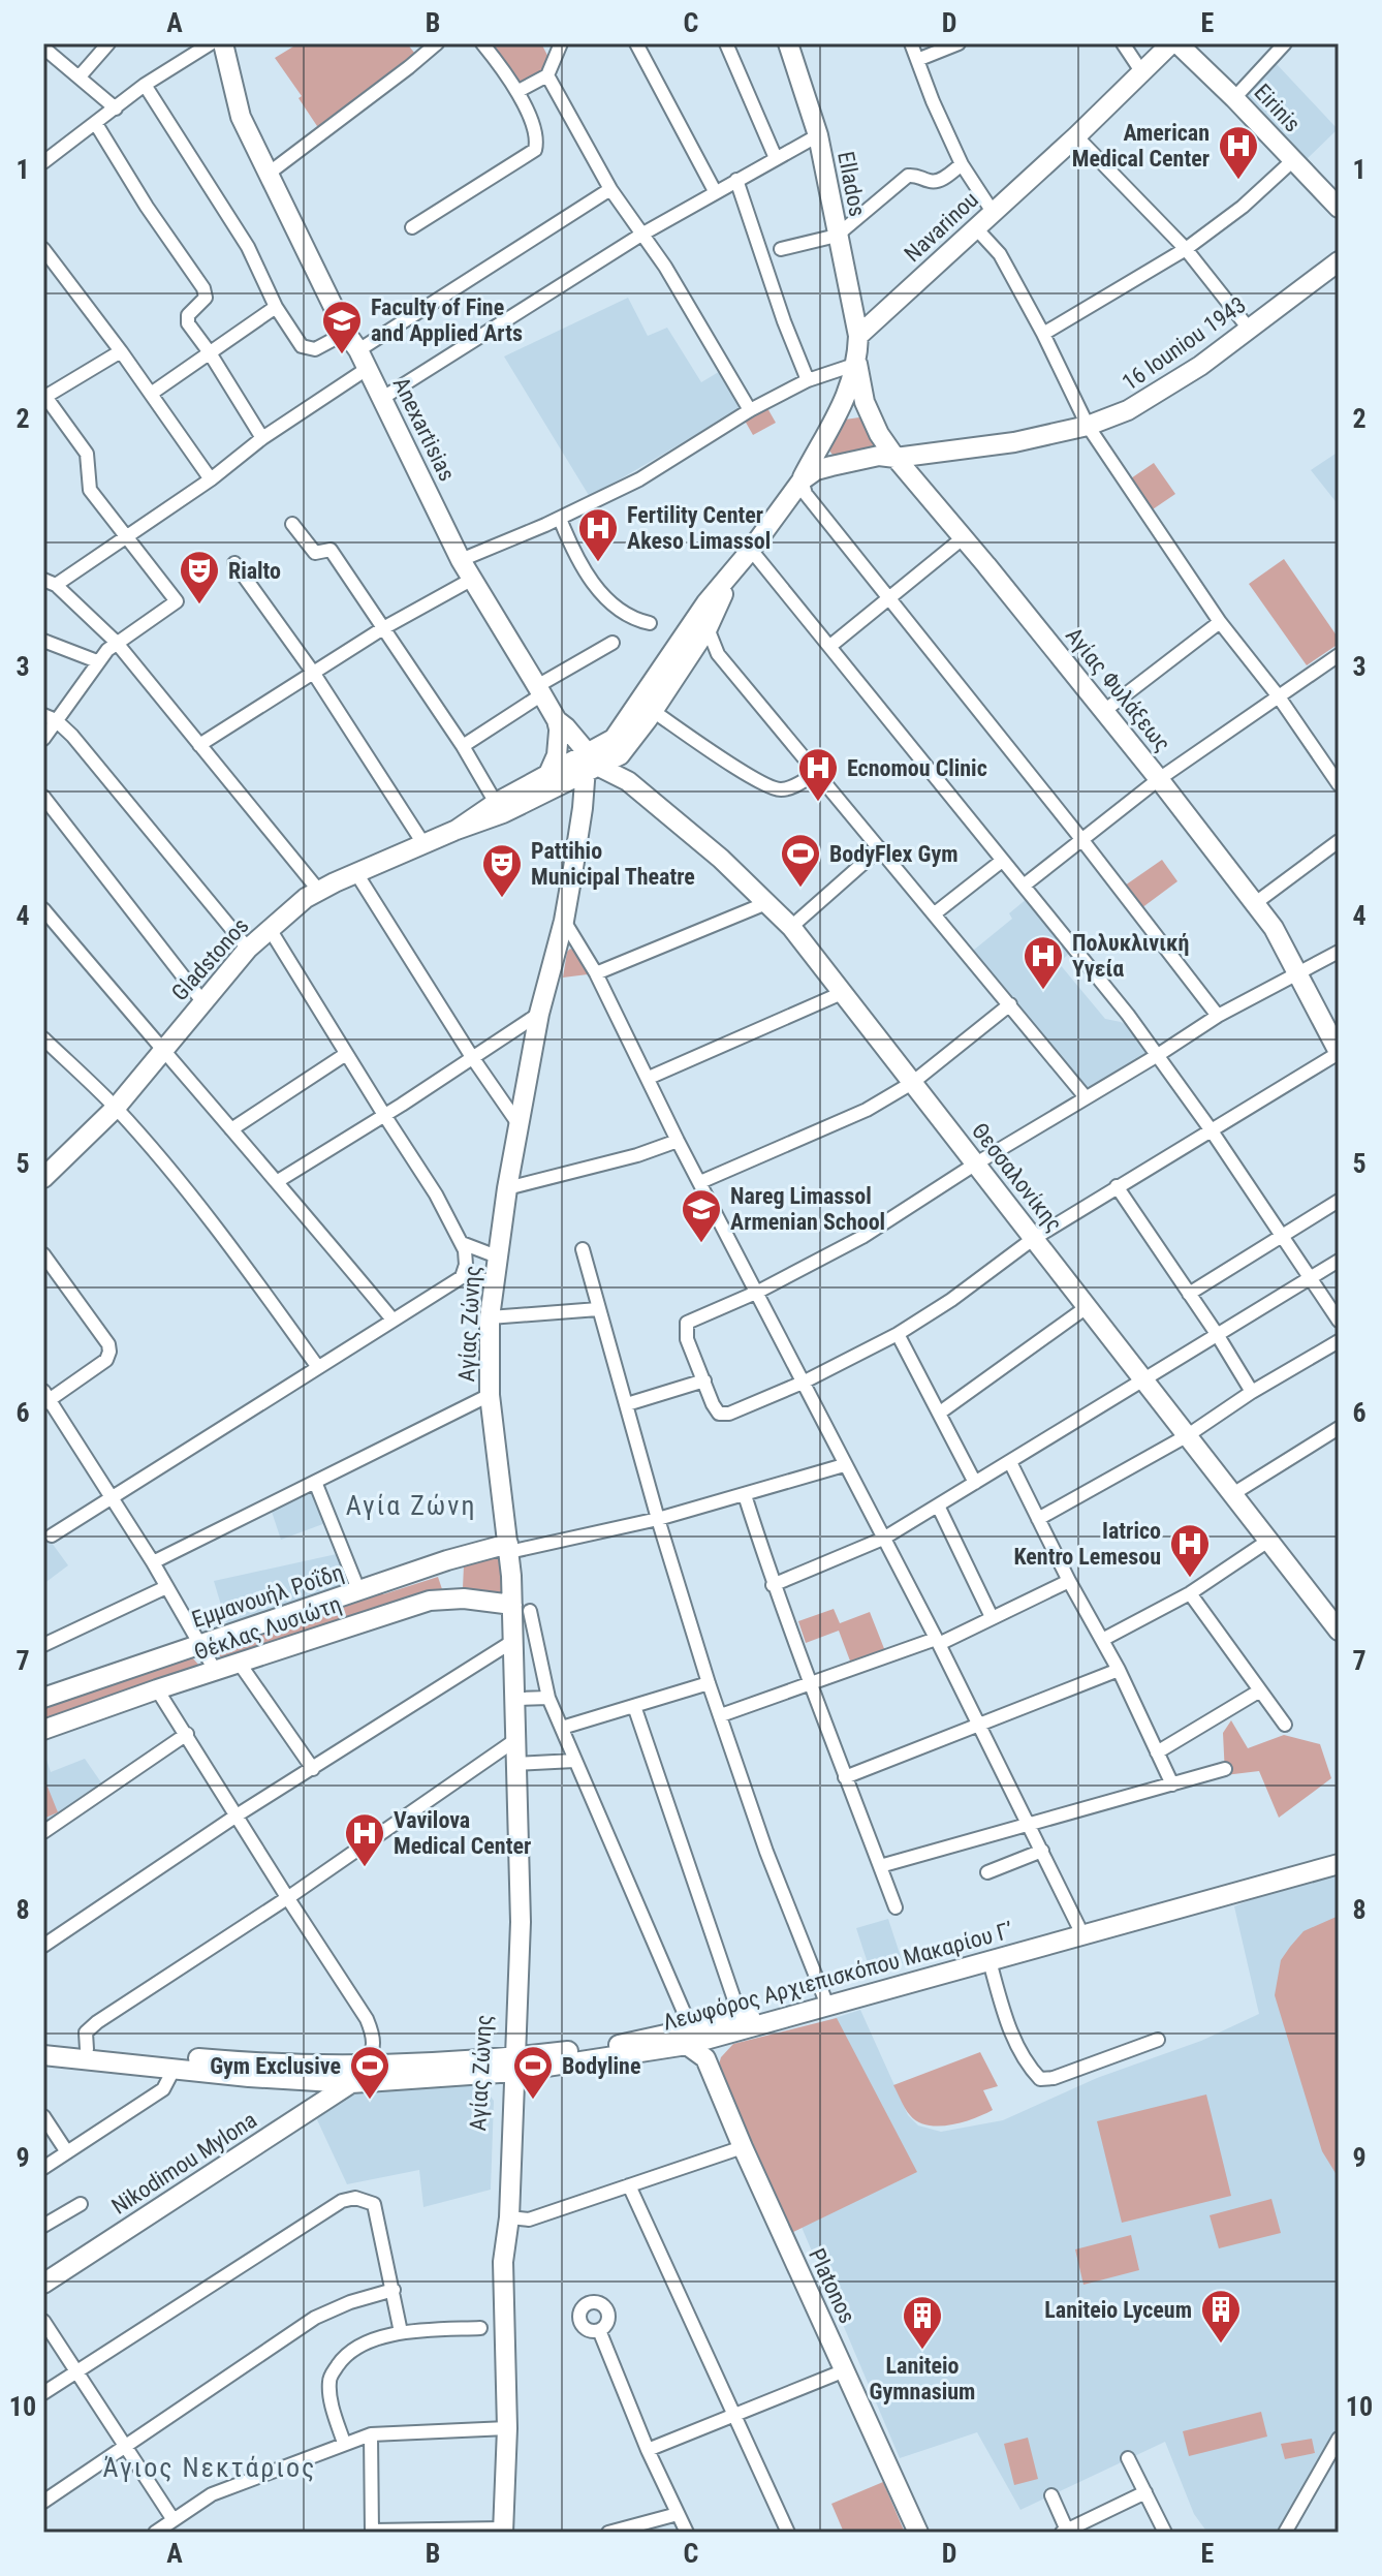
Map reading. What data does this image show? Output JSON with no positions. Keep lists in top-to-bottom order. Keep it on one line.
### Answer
{"streets":{"main road":["Eirinis","Ellados","Navarinou","16 Iouniou 1943","Anexartisias","Αγίας Φυλάξεως","Gladstonos","Θεσσαλονίκης","Αγίας Ζώνης","Εμμανουήλ Ροΐδη","Θέκλας Λυσιώτη","Λεωφόρος Αρχιεπισκόπου Μακαρίου Γ’","Nikodimou Mylona","Platonos"]},"crossings":[["Ellados","Navarinou"],["16 Iouniou 1943","Αγίας Φυλάξεως"],["Anexartisias","Gladstonos"],["Anexartisias","Θεσσαλονίκης"],["Anexartisias","Αγίας Ζώνης"],["Gladstonos","Θεσσαλονίκης"],["Gladstonos","Αγίας Ζώνης"],["Θεσσαλονίκης","Αγίας Ζώνης"],["Αγίας Ζώνης","Εμμανουήλ Ροΐδη"],["Αγίας Ζώνης","Θέκλας Λυσιώτη"],["Αγίας Ζώνης","Λεωφόρος Αρχιεπισκόπου Μακαρίου Γ’"],["Λεωφόρος Αρχιεπισκόπου Μακαρίου Γ’","Nikodimou Mylona"]],"districts":["Αγία Ζώνη","Άγιος Νεκτάριος"],"places":{"hospital":["American Medical Center","Fertility Center Akeso Limassol","Ecnomou Clinic","Πολυκλινική Υγεία","Iatrico Kentro Lemesou","Vavilova Medical Center"],"school or university":["Faculty of Fine and Applied Arts","Nareg Limassol Armenian School"],"theatre":["Rialto","Pattihio Municipal Theatre"],"sports":["BodyFlex Gym","Gym Exclusive","Bodyline"],"building":["Laniteio Lyceum","Laniteio Gymnasium"]},"grid":{"columns":["A","B","C","D","E"],"rows":["1","2","3","4","5","6","7","8","9","10"]}}
